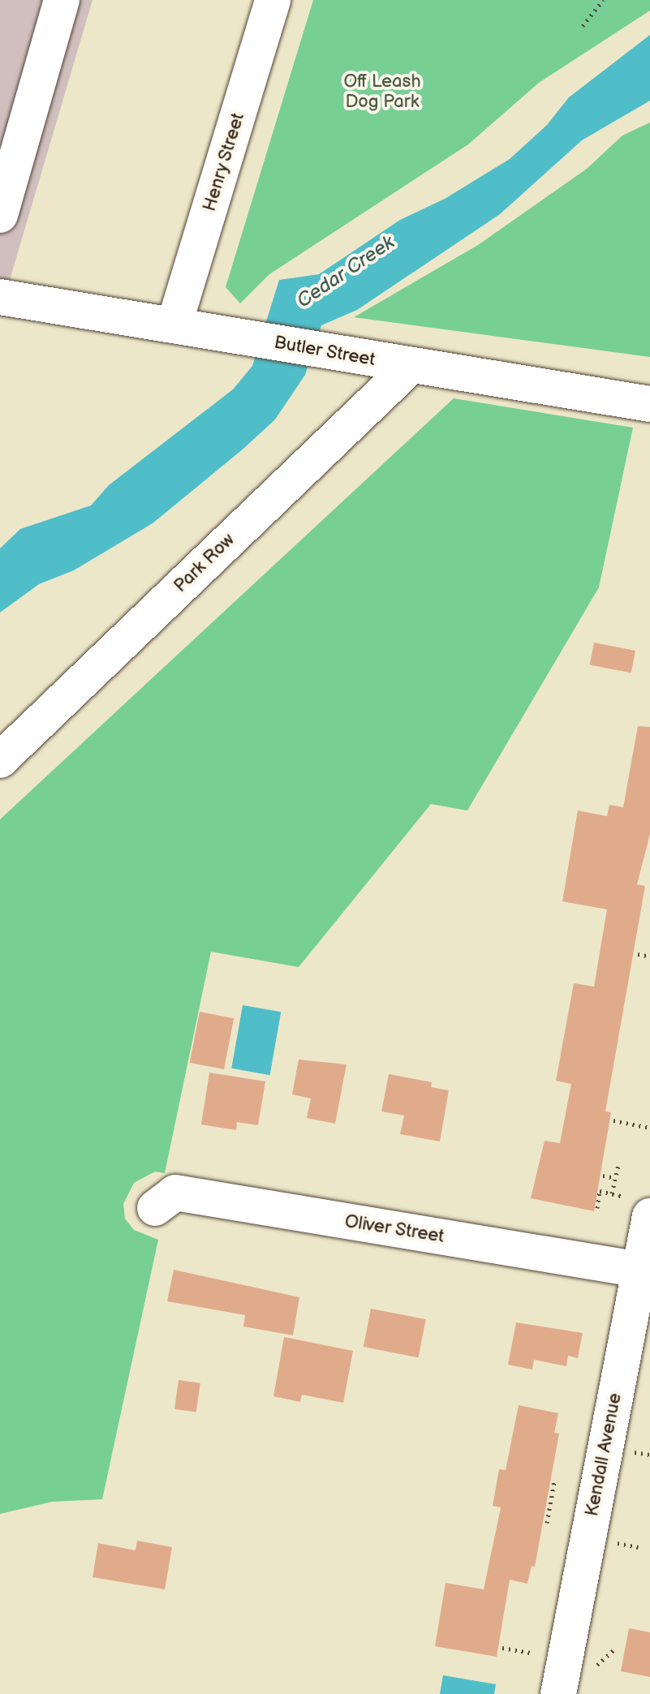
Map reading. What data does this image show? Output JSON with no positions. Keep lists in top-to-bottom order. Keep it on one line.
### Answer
{"streets":{"street":["Henry Street","Butler Street","Park Row","Oliver Street","Kendall Avenue"]},"crossings":[["Henry Street","Butler Street"],["Butler Street","Park Row"],["Oliver Street","Kendall Avenue"]],"water":["Cedar Creek"],"parks":["Off Leash Dog Park"]}
